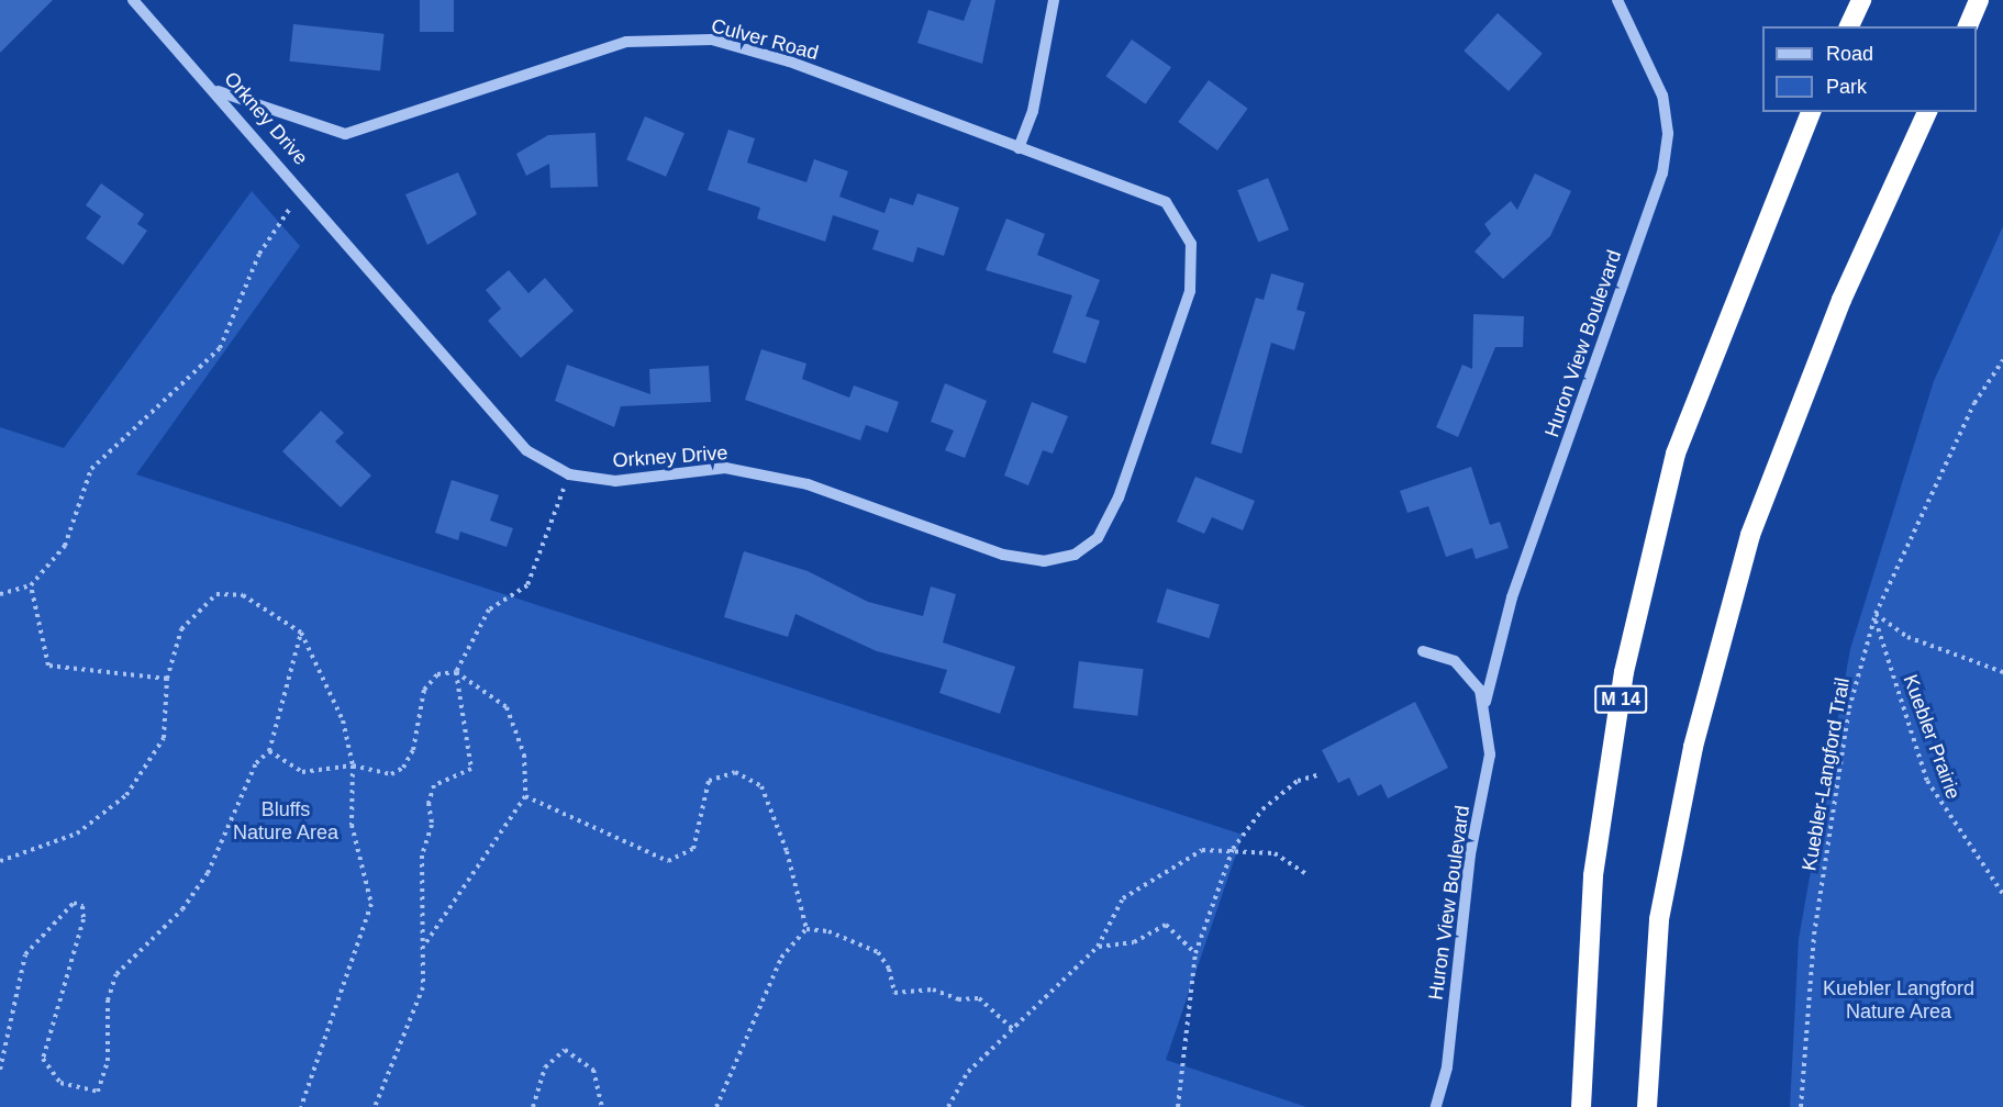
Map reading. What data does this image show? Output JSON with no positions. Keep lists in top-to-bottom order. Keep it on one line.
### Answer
{"streets":{"highway":["M 14"],"street":["Culver Road","Orkney Drive","Huron View Boulevard"],"path":["Kuebler Prairie","Kuebler-Langford Trail"]},"crossings":[["Culver Road","Orkney Drive"],["Kuebler Prairie","Kuebler-Langford Trail"]],"parks":["Bluffs Nature Area","Kuebler Langford Nature Area"],"legend":["Road","Park"]}
